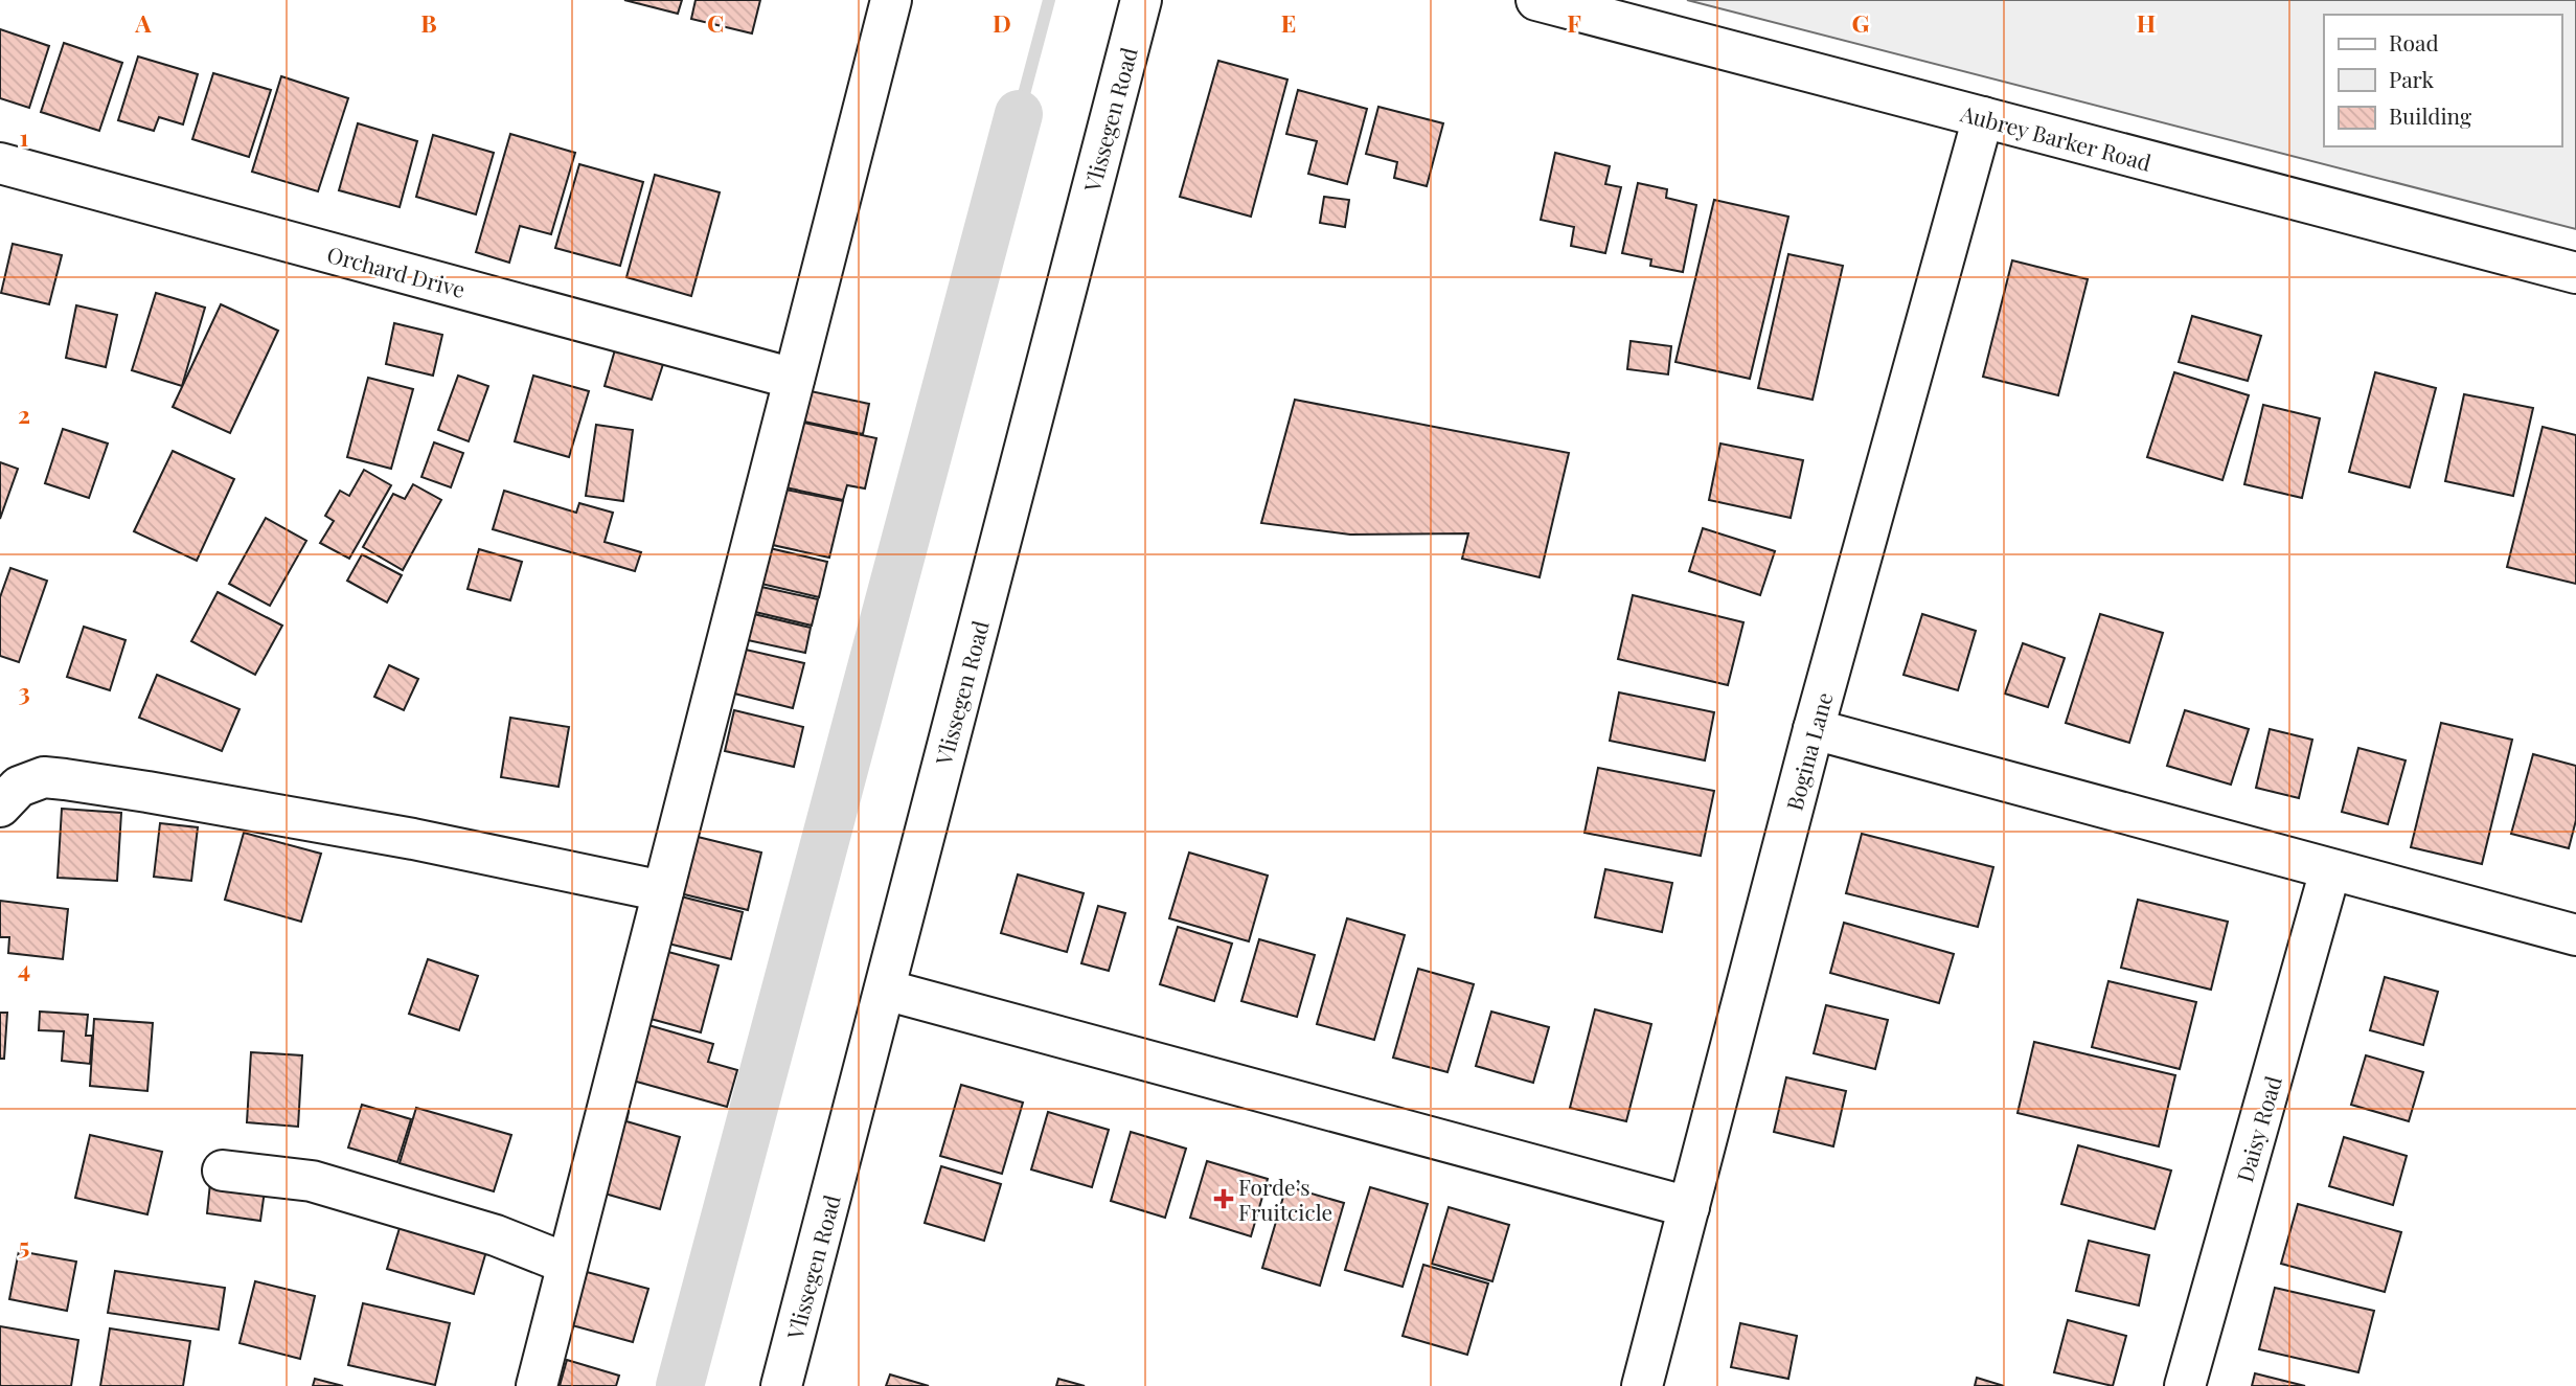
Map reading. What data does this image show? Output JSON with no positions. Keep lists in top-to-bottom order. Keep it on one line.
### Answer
{"streets":{"street":["Vlissegen Road","Aubrey Barker Road","Orchard Drive","Bogina Lane","Daisy Road"]},"crossings":[["Aubrey Barker Road","Bogina Lane"]],"places":{"health":["Forde’s Fruitcicle"]},"legend":["Road","Park","Building"],"grid":{"columns":["A","B","C","D","E","F","G","H"],"rows":["1","2","3","4","5"]}}
